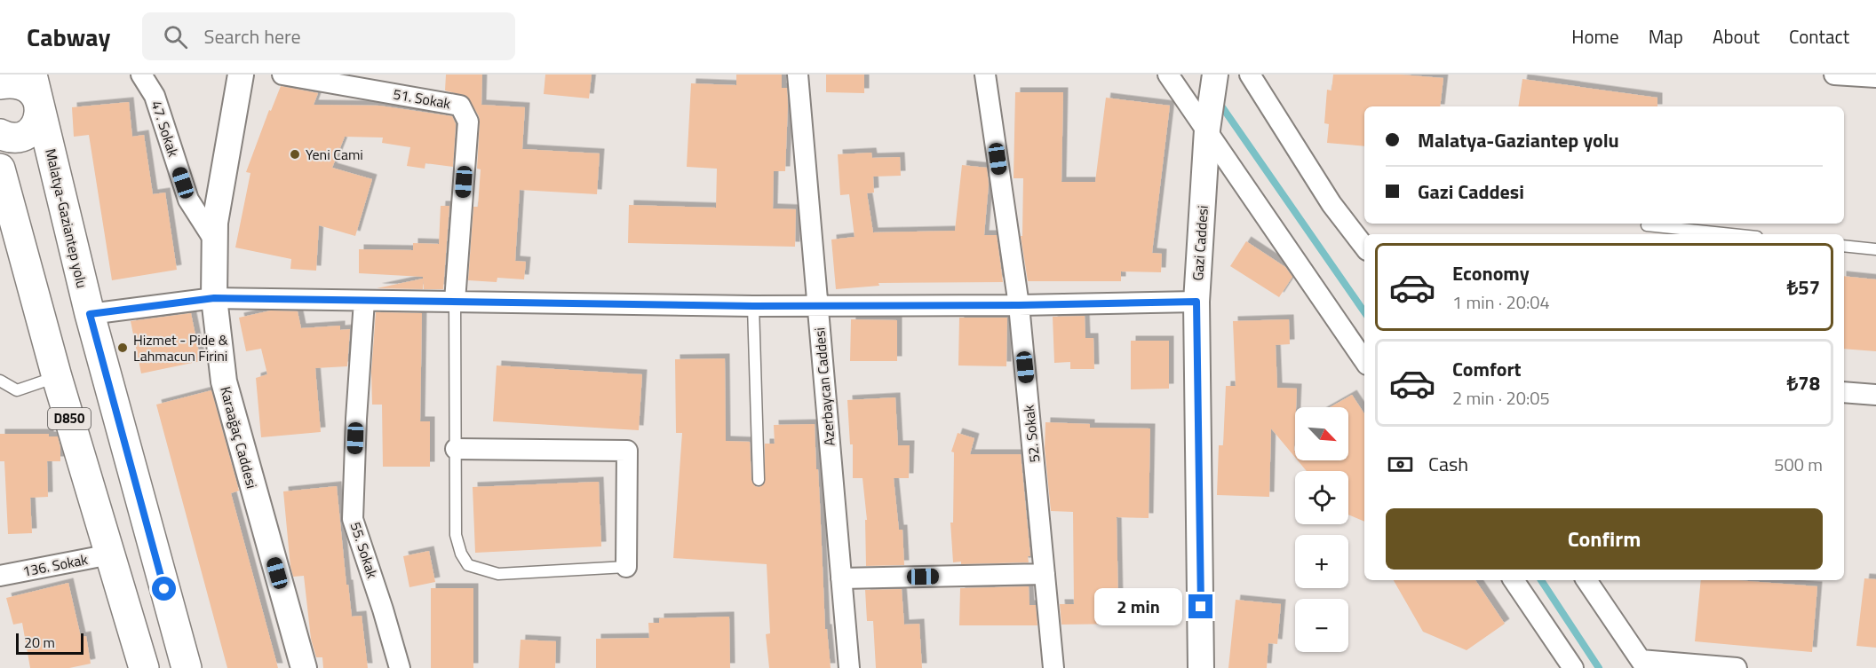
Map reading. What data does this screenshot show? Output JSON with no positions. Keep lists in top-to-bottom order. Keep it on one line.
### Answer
{"streets":{"highway":["Malatya-Gaziantep yolu","D850"],"street":["51. Sokak","47. Sokak","Gazi Caddesi","Azerbaycan Caddesi","52. Sokak","Karaağaç Caddesi","55. Sokak","136. Sokak"]},"crossings":[["47. Sokak","Karaağaç Caddesi"],["D850","136. Sokak"]],"places":["Yeni Cami","Hizmet - Pide & Lahmacun Firini"],"scale_bar":"20 m","north":"bottom right","page":{"header":"Cabway","search":"Search here","nav":["Home","Map","About","Contact"],"banner":["Malatya-Gaziantep yolu","Gazi Caddesi"],"list":[{"name":"Economy","note":"1 min · 20:04","value":"₺57"},{"name":"Comfort","note":"2 min · 20:05","value":"₺78"}],"map_buttons":["+","−"],"pay":["Cash","500 m"],"buttons":"Confirm","bubble":"2 min","scale":"20 m"}}
